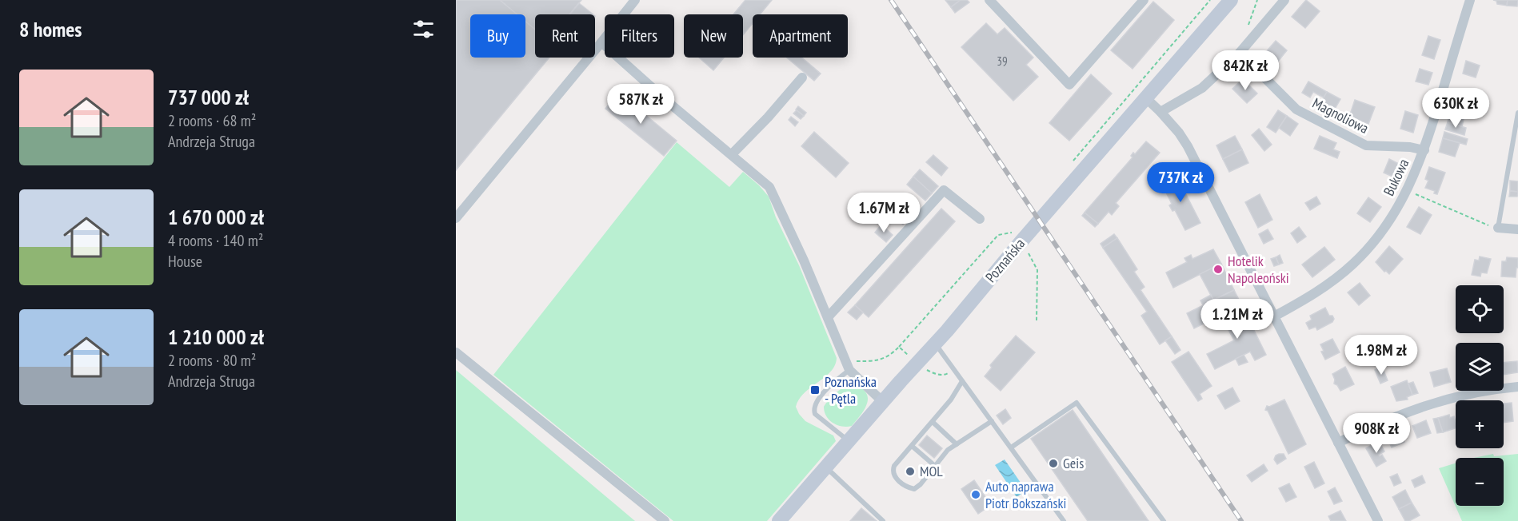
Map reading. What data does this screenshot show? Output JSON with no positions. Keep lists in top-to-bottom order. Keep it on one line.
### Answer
{"streets":{"main road":["Poznańska"],"street":["Magnoliowa","Bukowa"]},"crossings":[["Magnoliowa","Bukowa"]],"places":{"other":["Hotelik Napoleoński","Geis","MOL","Auto naprawa Piotr Bokszański"],"transit":["Poznańska - Pętla"]},"house_numbers":["39"],"page":{"heading":"8 homes","chip":["Buy","Rent","Filters","New","Apartment"],"price":["842K zł","587K zł","630K zł","737K zł","1.67M zł","1.21M zł","1.98M zł","908K zł"],"list":[{"name":"737 000 zł","note":"2 rooms · 68 m² · Andrzeja Struga"},{"name":"1 670 000 zł","note":"4 rooms · 140 m² · House"},{"name":"1 210 000 zł","note":"2 rooms · 80 m² · Andrzeja Struga"}],"map_buttons":["+","−"]}}
